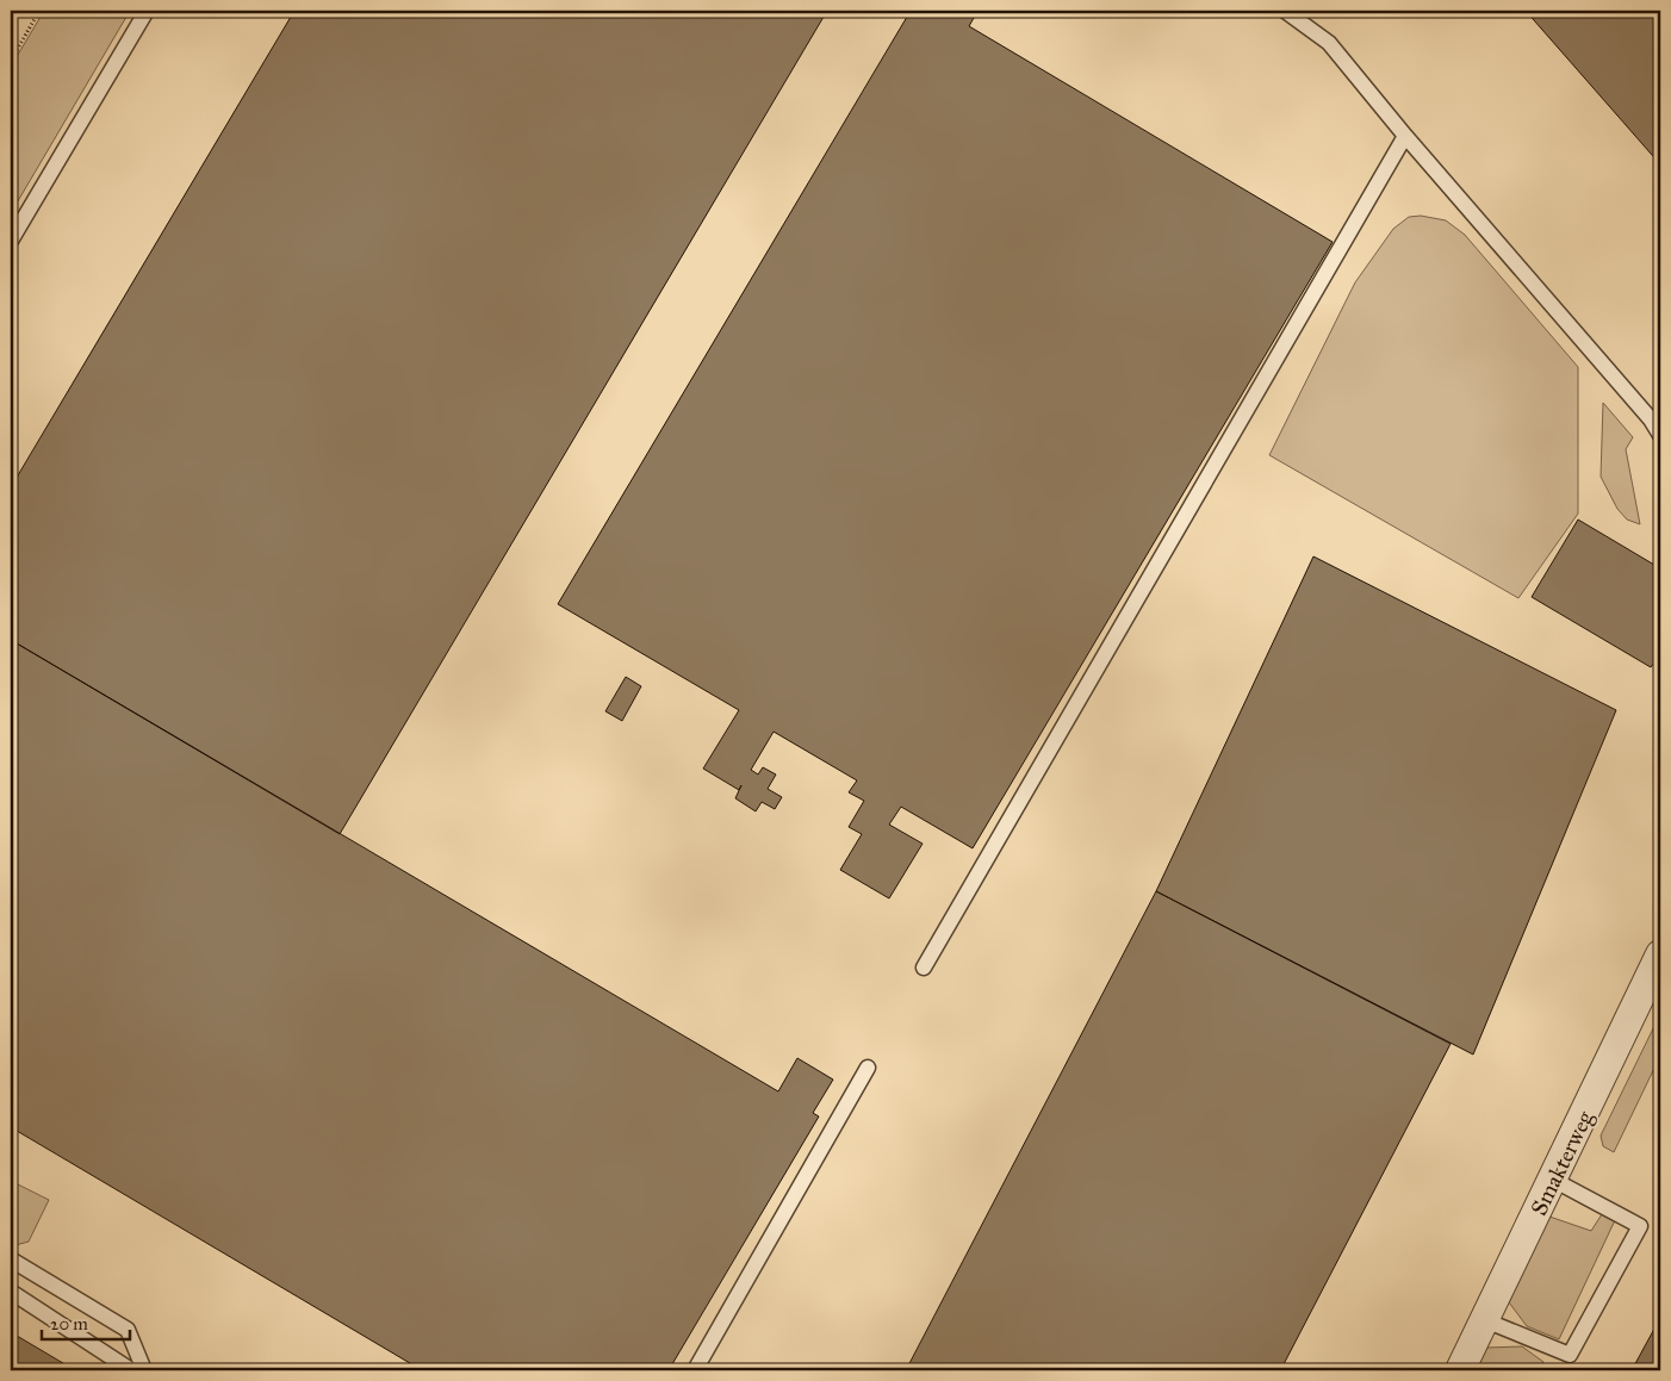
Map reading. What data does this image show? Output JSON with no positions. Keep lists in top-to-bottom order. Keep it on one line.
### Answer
{"streets":{"street":["Smakterweg"]},"scale_bar":"20 m"}
